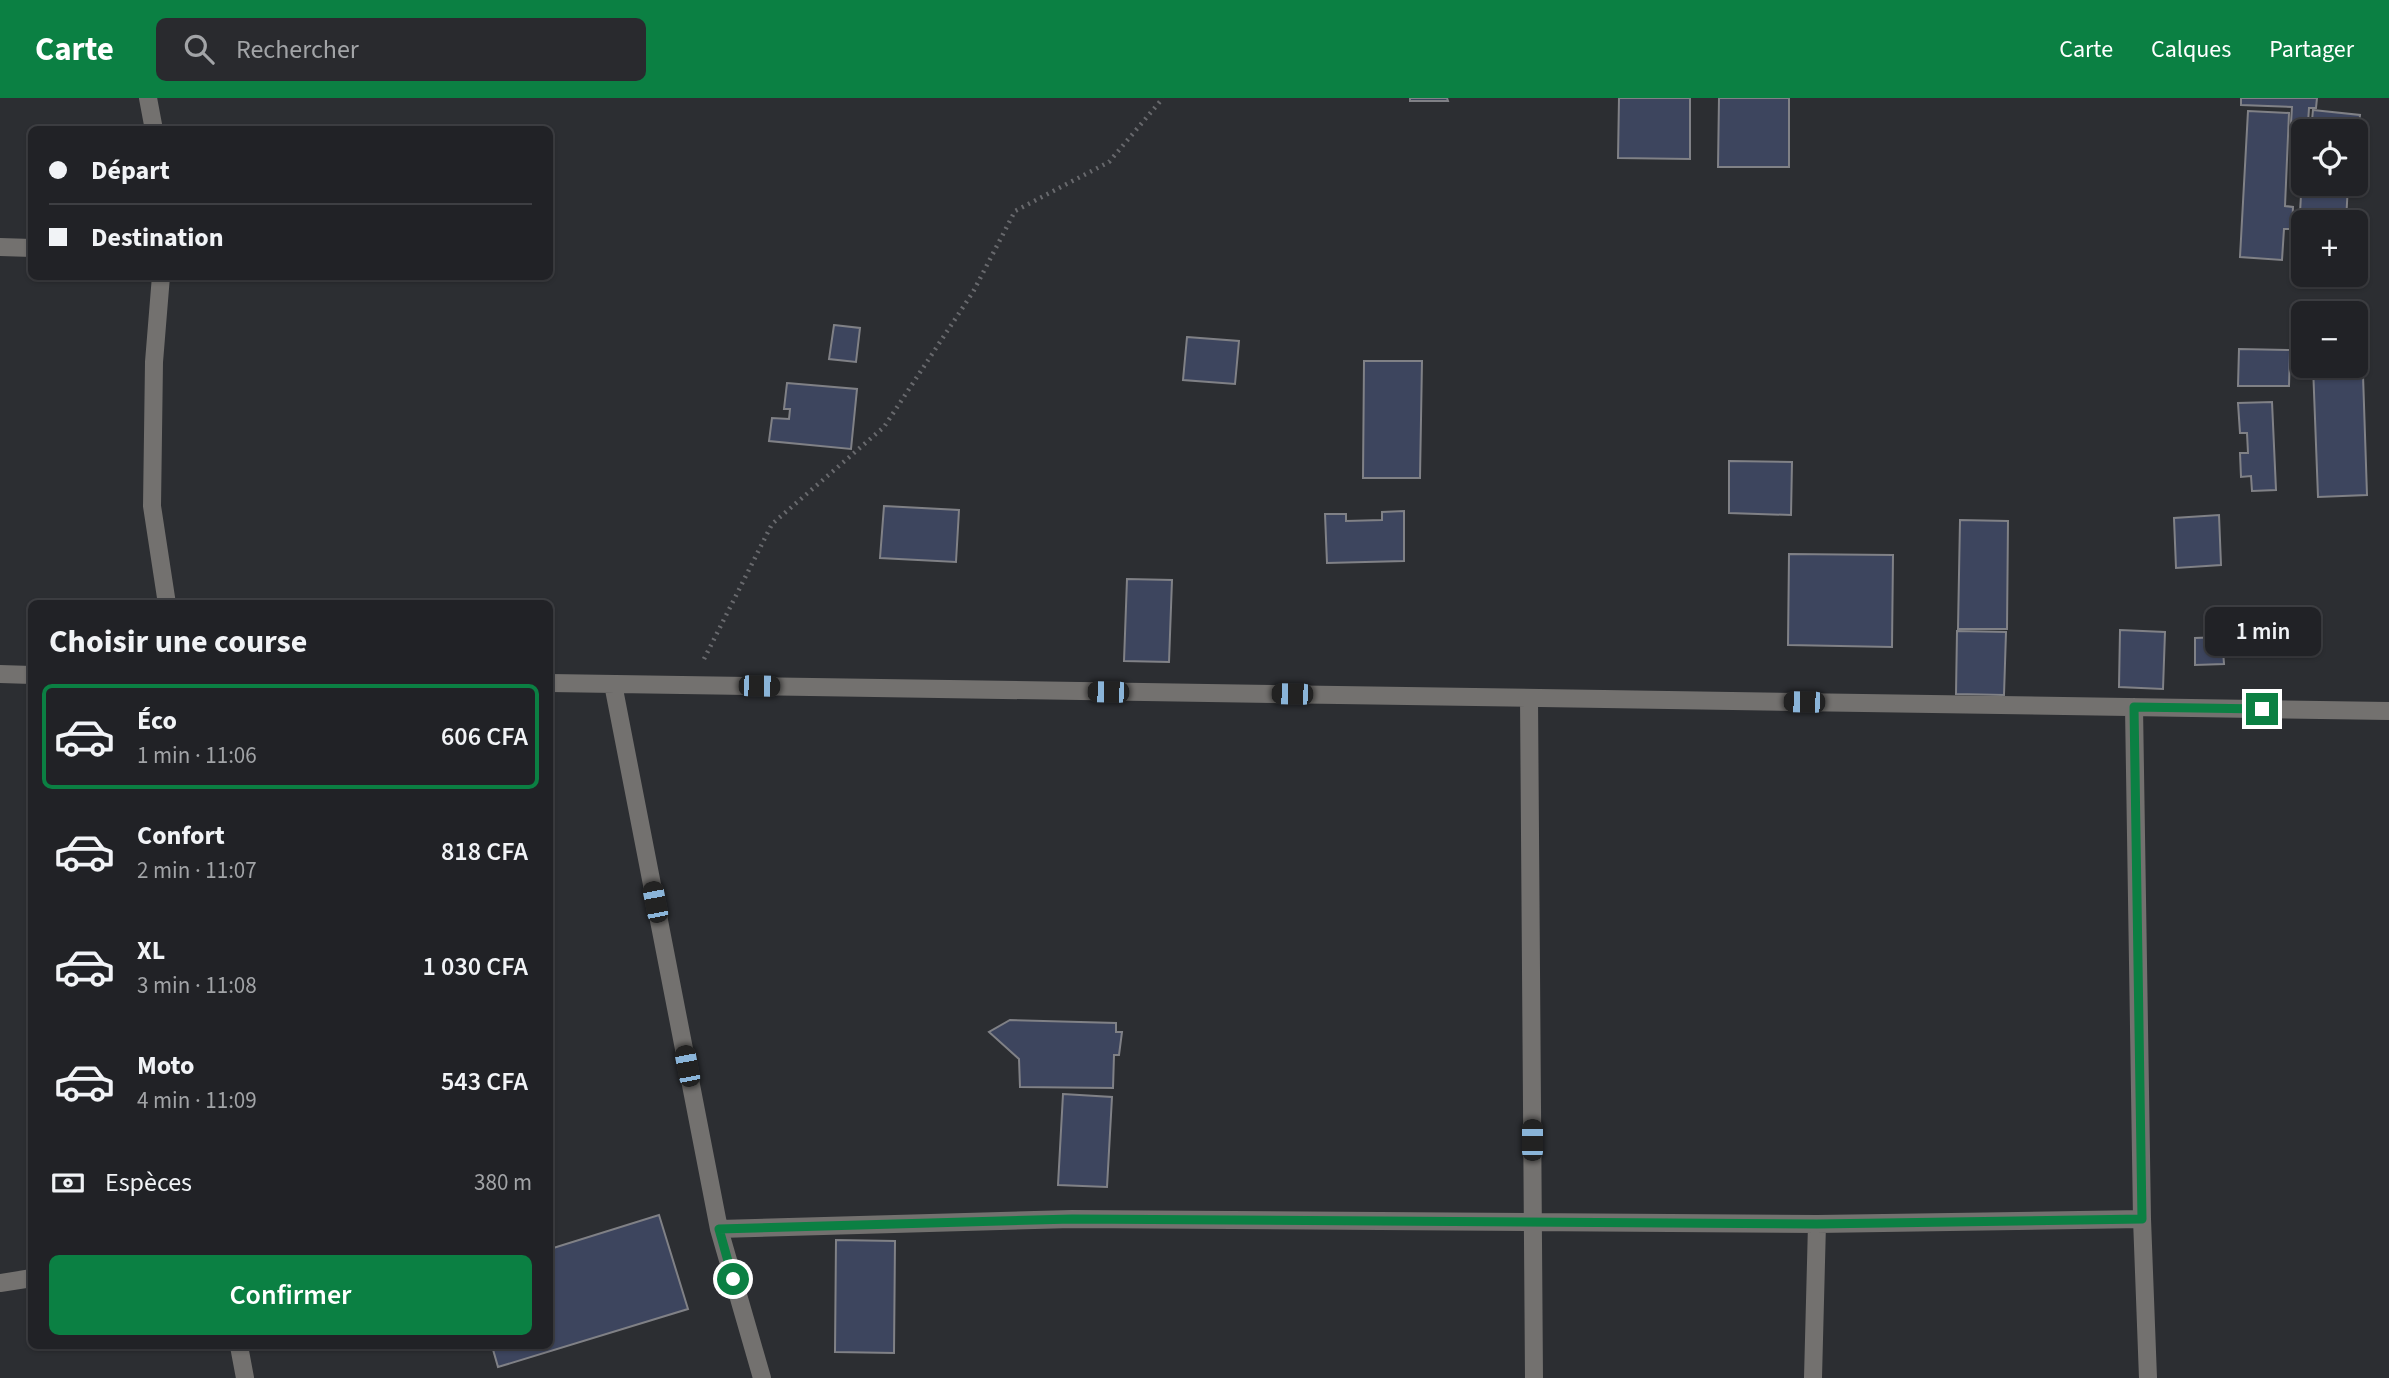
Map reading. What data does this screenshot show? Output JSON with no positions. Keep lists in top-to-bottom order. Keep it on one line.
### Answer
{"page":{"header":"Carte","search":"Rechercher","nav":["Carte","Calques","Partager"],"map_buttons":["+","−"],"banner":["Départ","Destination"],"heading":"Choisir une course","bubble":"1 min","list":[{"name":"Éco","note":"1 min · 11:06","value":"606 CFA"},{"name":"Confort","note":"2 min · 11:07","value":"818 CFA"},{"name":"XL","note":"3 min · 11:08","value":"1 030 CFA"},{"name":"Moto","note":"4 min · 11:09","value":"543 CFA"}],"pay":["Espèces","380 m"],"buttons":"Confirmer"}}
